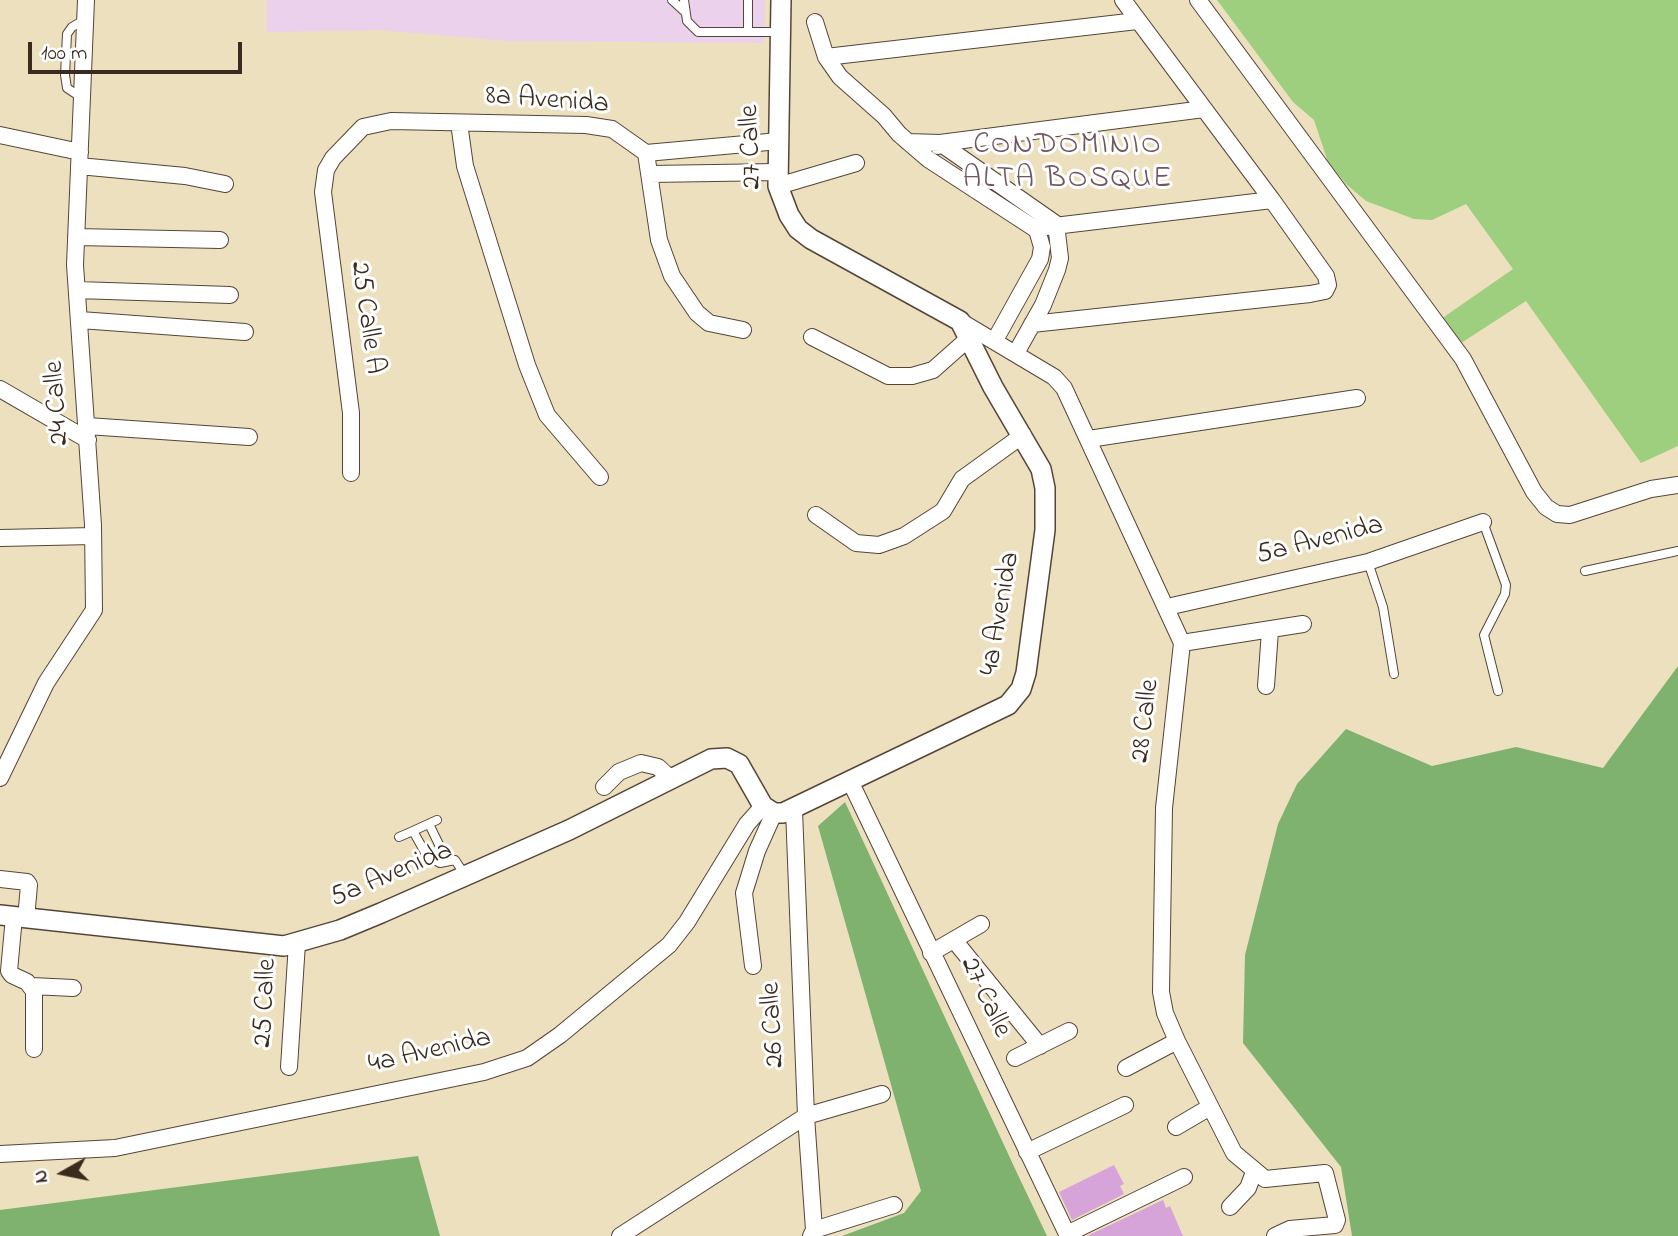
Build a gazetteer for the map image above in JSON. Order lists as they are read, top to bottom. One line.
{"streets":{"street":["8a Avenida","27 Calle","25 Calle A","24 Calle","5a Avenida","4a Avenida","28 Calle","25 Calle","26 Calle"]},"crossings":[["8a Avenida","25 Calle A"],["27 Calle","4a Avenida"],["27 Calle","28 Calle"],["5a Avenida","4a Avenida"],["5a Avenida","28 Calle"],["5a Avenida","25 Calle"],["4a Avenida","28 Calle"],["4a Avenida","26 Calle"]],"districts":["CONDOMINIO ALTA BOSQUE"],"scale_bar":"100 m","north":"left"}
